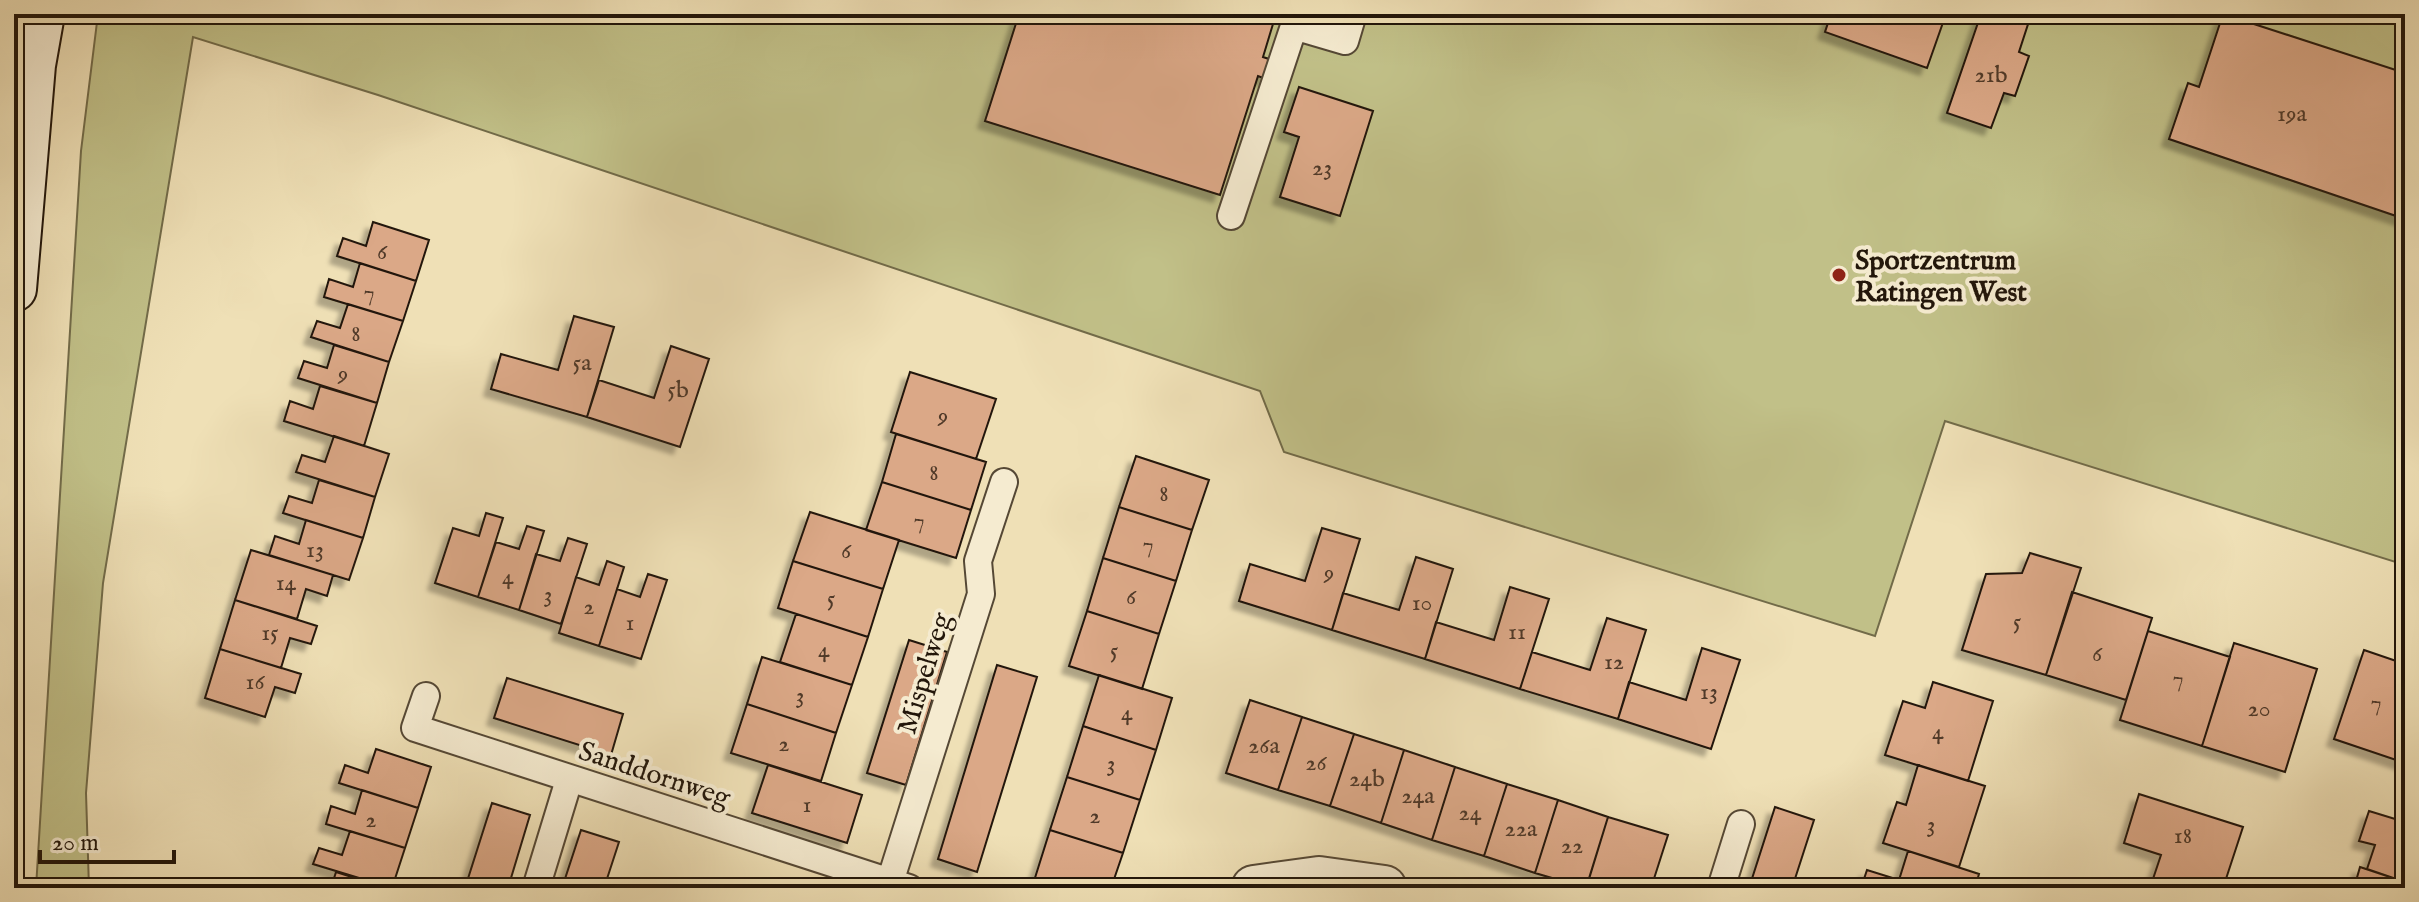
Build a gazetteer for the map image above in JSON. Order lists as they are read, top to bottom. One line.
{"streets":{"lane":["Mispelweg","Sanddornweg"]},"crossings":[["Mispelweg","Sanddornweg"]],"places":["Sportzentrum Ratingen West"],"house_numbers":["21b","19a","23","6","7","8","5a","9","5b","9","8","8","7","7","13","6","9","4","14","3","6","5","10","2","5","1","11","15","4","5","6","12","7","16","13","3","7","20","4","4","2","26a","26","3","24b","24a","1","24","2","2","3","22a","18","22"],"scale_bar":"20 m"}
